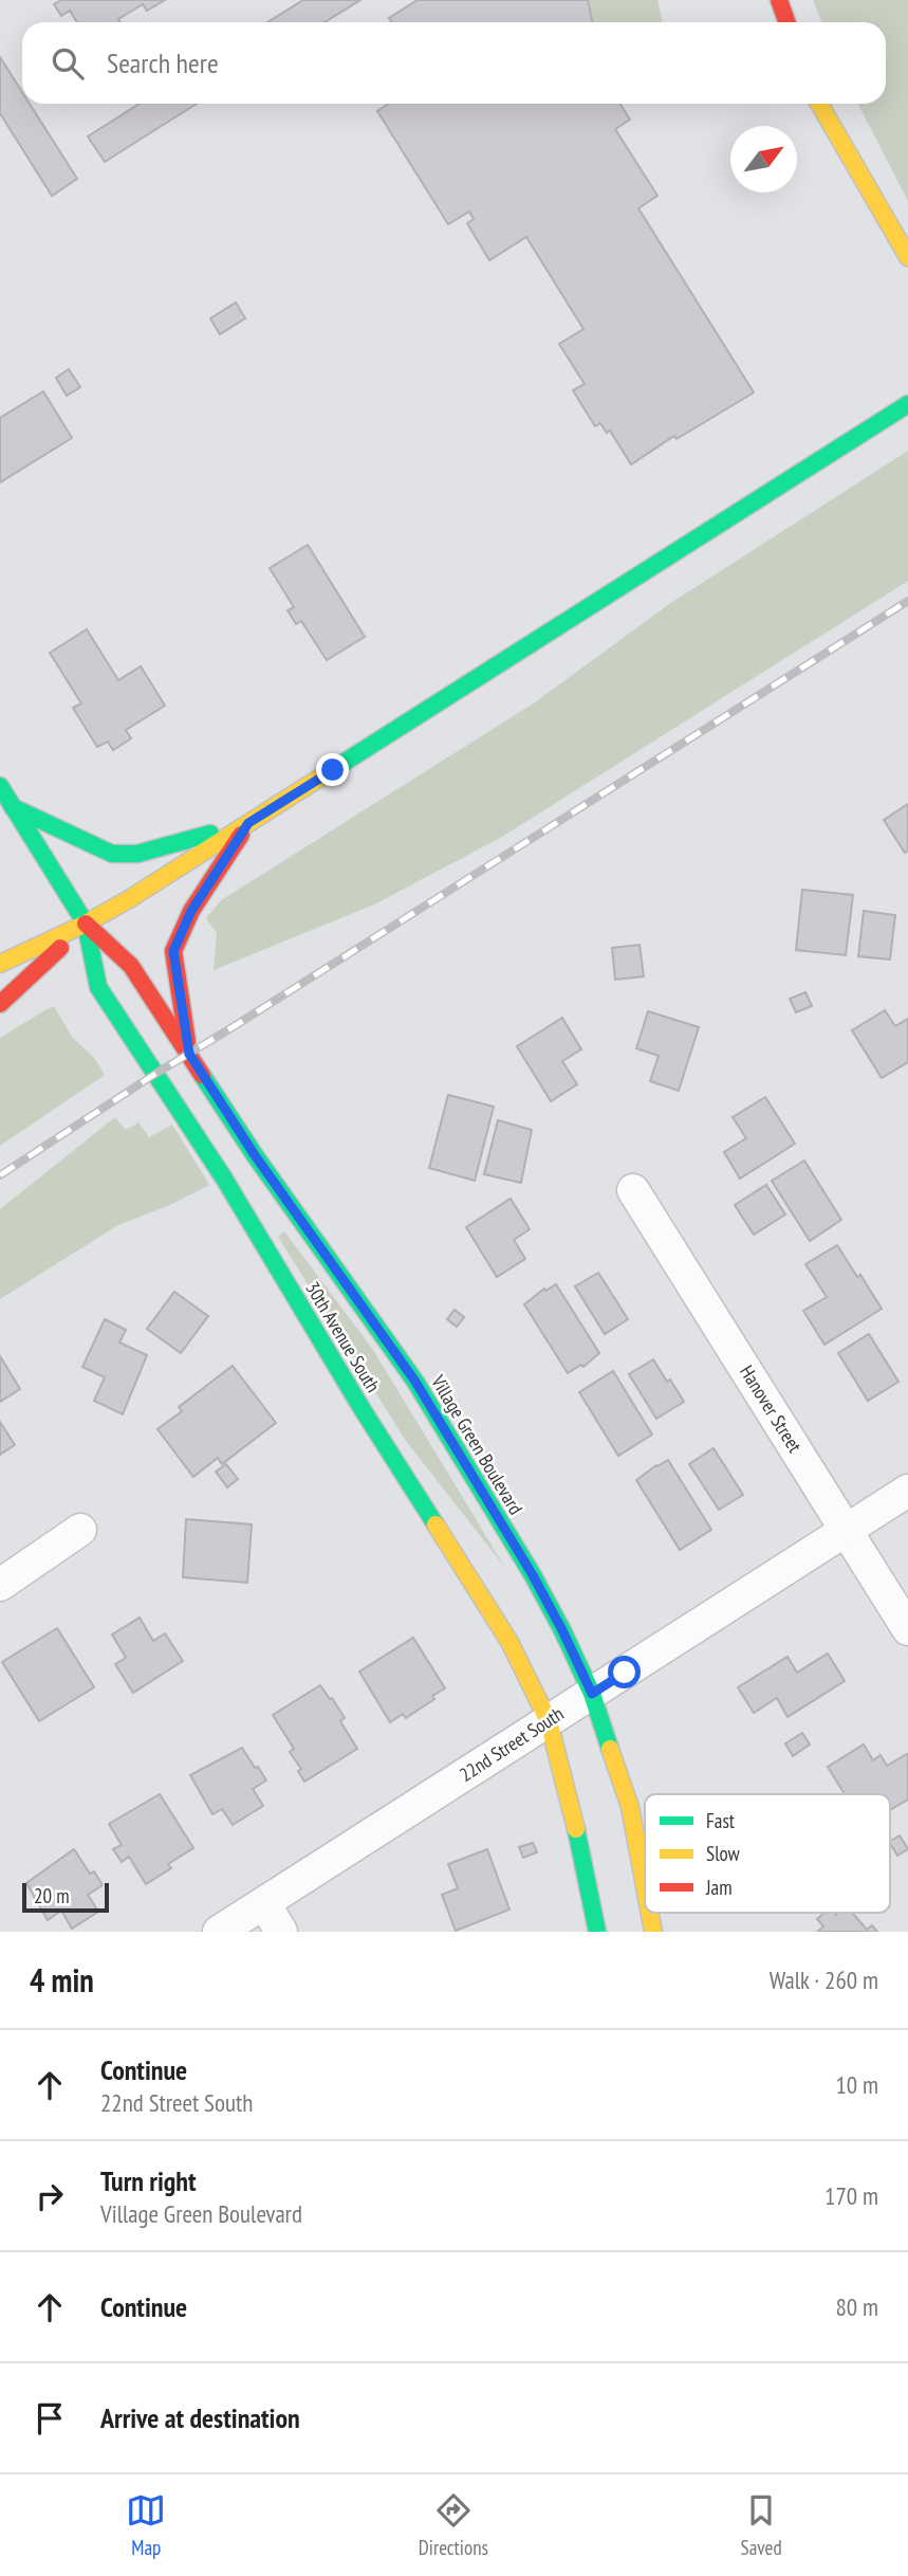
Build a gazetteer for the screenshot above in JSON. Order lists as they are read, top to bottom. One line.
{"streets":{"main road":["30th Avenue South","Village Green Boulevard"],"street":["Hanover Street","22nd Street South"]},"crossings":[["30th Avenue South","Village Green Boulevard"],["30th Avenue South","22nd Street South"],["Hanover Street","22nd Street South"],["Village Green Boulevard","22nd Street South"]],"legend":["Fast","Slow","Jam"],"scale_bar":"20 m","north":"top right","page":{"search":"Search here","scale":"20 m","heading":["4 min","Walk · 260 m"],"list":[["Continue","22nd Street South","10 m"],["Turn right","Village Green Boulevard","170 m"],["Continue","80 m"],"Arrive at destination"],"nav":["Map","Directions","Saved"]}}
